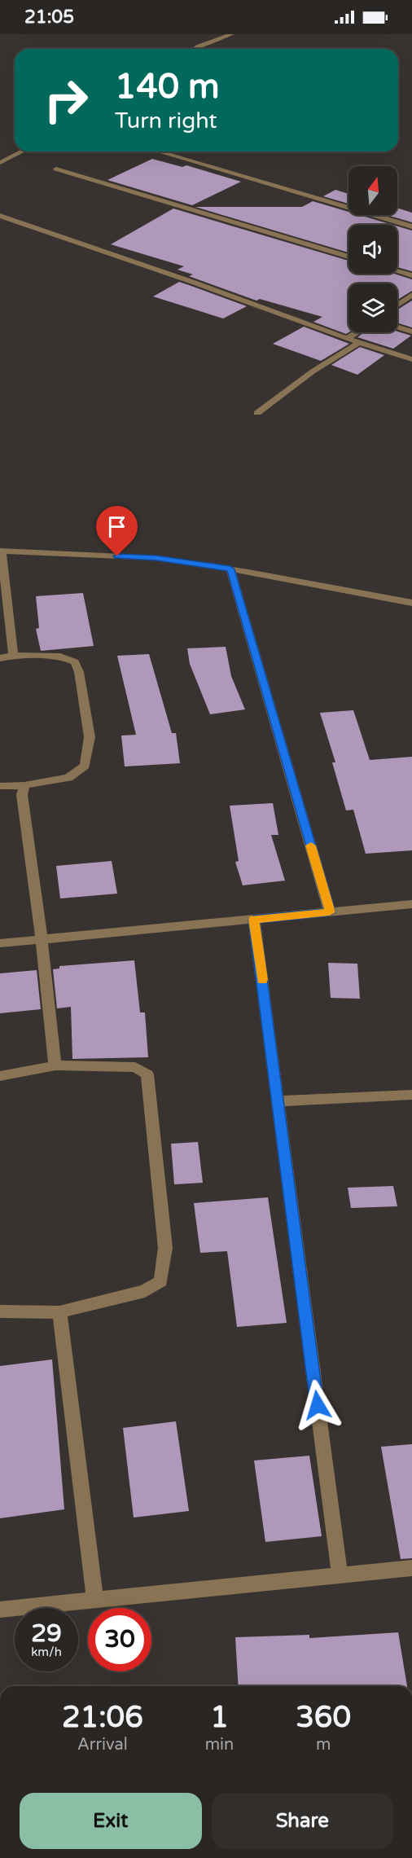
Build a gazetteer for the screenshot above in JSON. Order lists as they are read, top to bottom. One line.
{"north":"top","page":{"status":"21:05","turn":["140 m","Turn right"],"speed":"29 km/h","limit":"30","eta":["21:06","Arrival","1","min","360","m"],"buttons":["Exit","Share"]}}
